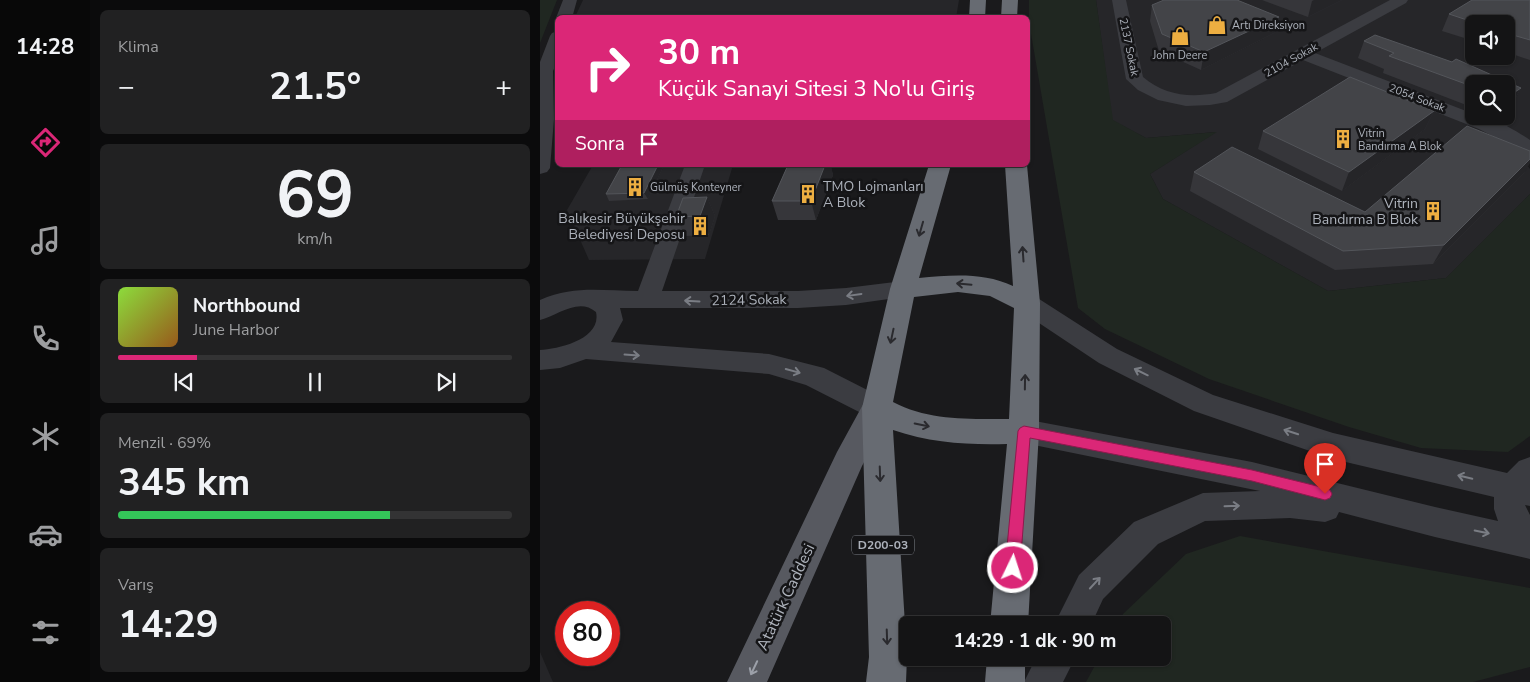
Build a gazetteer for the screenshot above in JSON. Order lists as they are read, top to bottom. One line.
{"streets":{"highway":["D200-03"],"main road":["Atatürk Caddesi"],"street":["2137 Sokak","2104 Sokak","2054 Sokak","2124 Sokak"]},"crossings":[["2137 Sokak","2104 Sokak"],["2104 Sokak","2054 Sokak"],["2124 Sokak","D200-03"],["D200-03","Atatürk Caddesi"]],"one_way":["Atatürk Caddesi"],"places":{"shop":["Artı Direksiyon","John Deere"],"building":["Vitrin Bandırma A Blok","Gülmüş Konteyner","TMO Lojmanları A Blok","Vitrin Bandırma B Blok","Balıkesir Büyükşehir Belediyesi Deposu"]},"page":{"tabs":"14:28","tile":["Klima",["69","km/h"],["Menzil · 69%","345 km"],["Varış","14:29"]],"turn":["30 m","Küçük Sanayi Sitesi 3 No'lu Giriş"],"heat":["−","21.5°","+"],"then":"Sonra","song":["Northbound","June Harbor"],"limit":"80","trip":"14:29 · 1 dk · 90 m"}}
